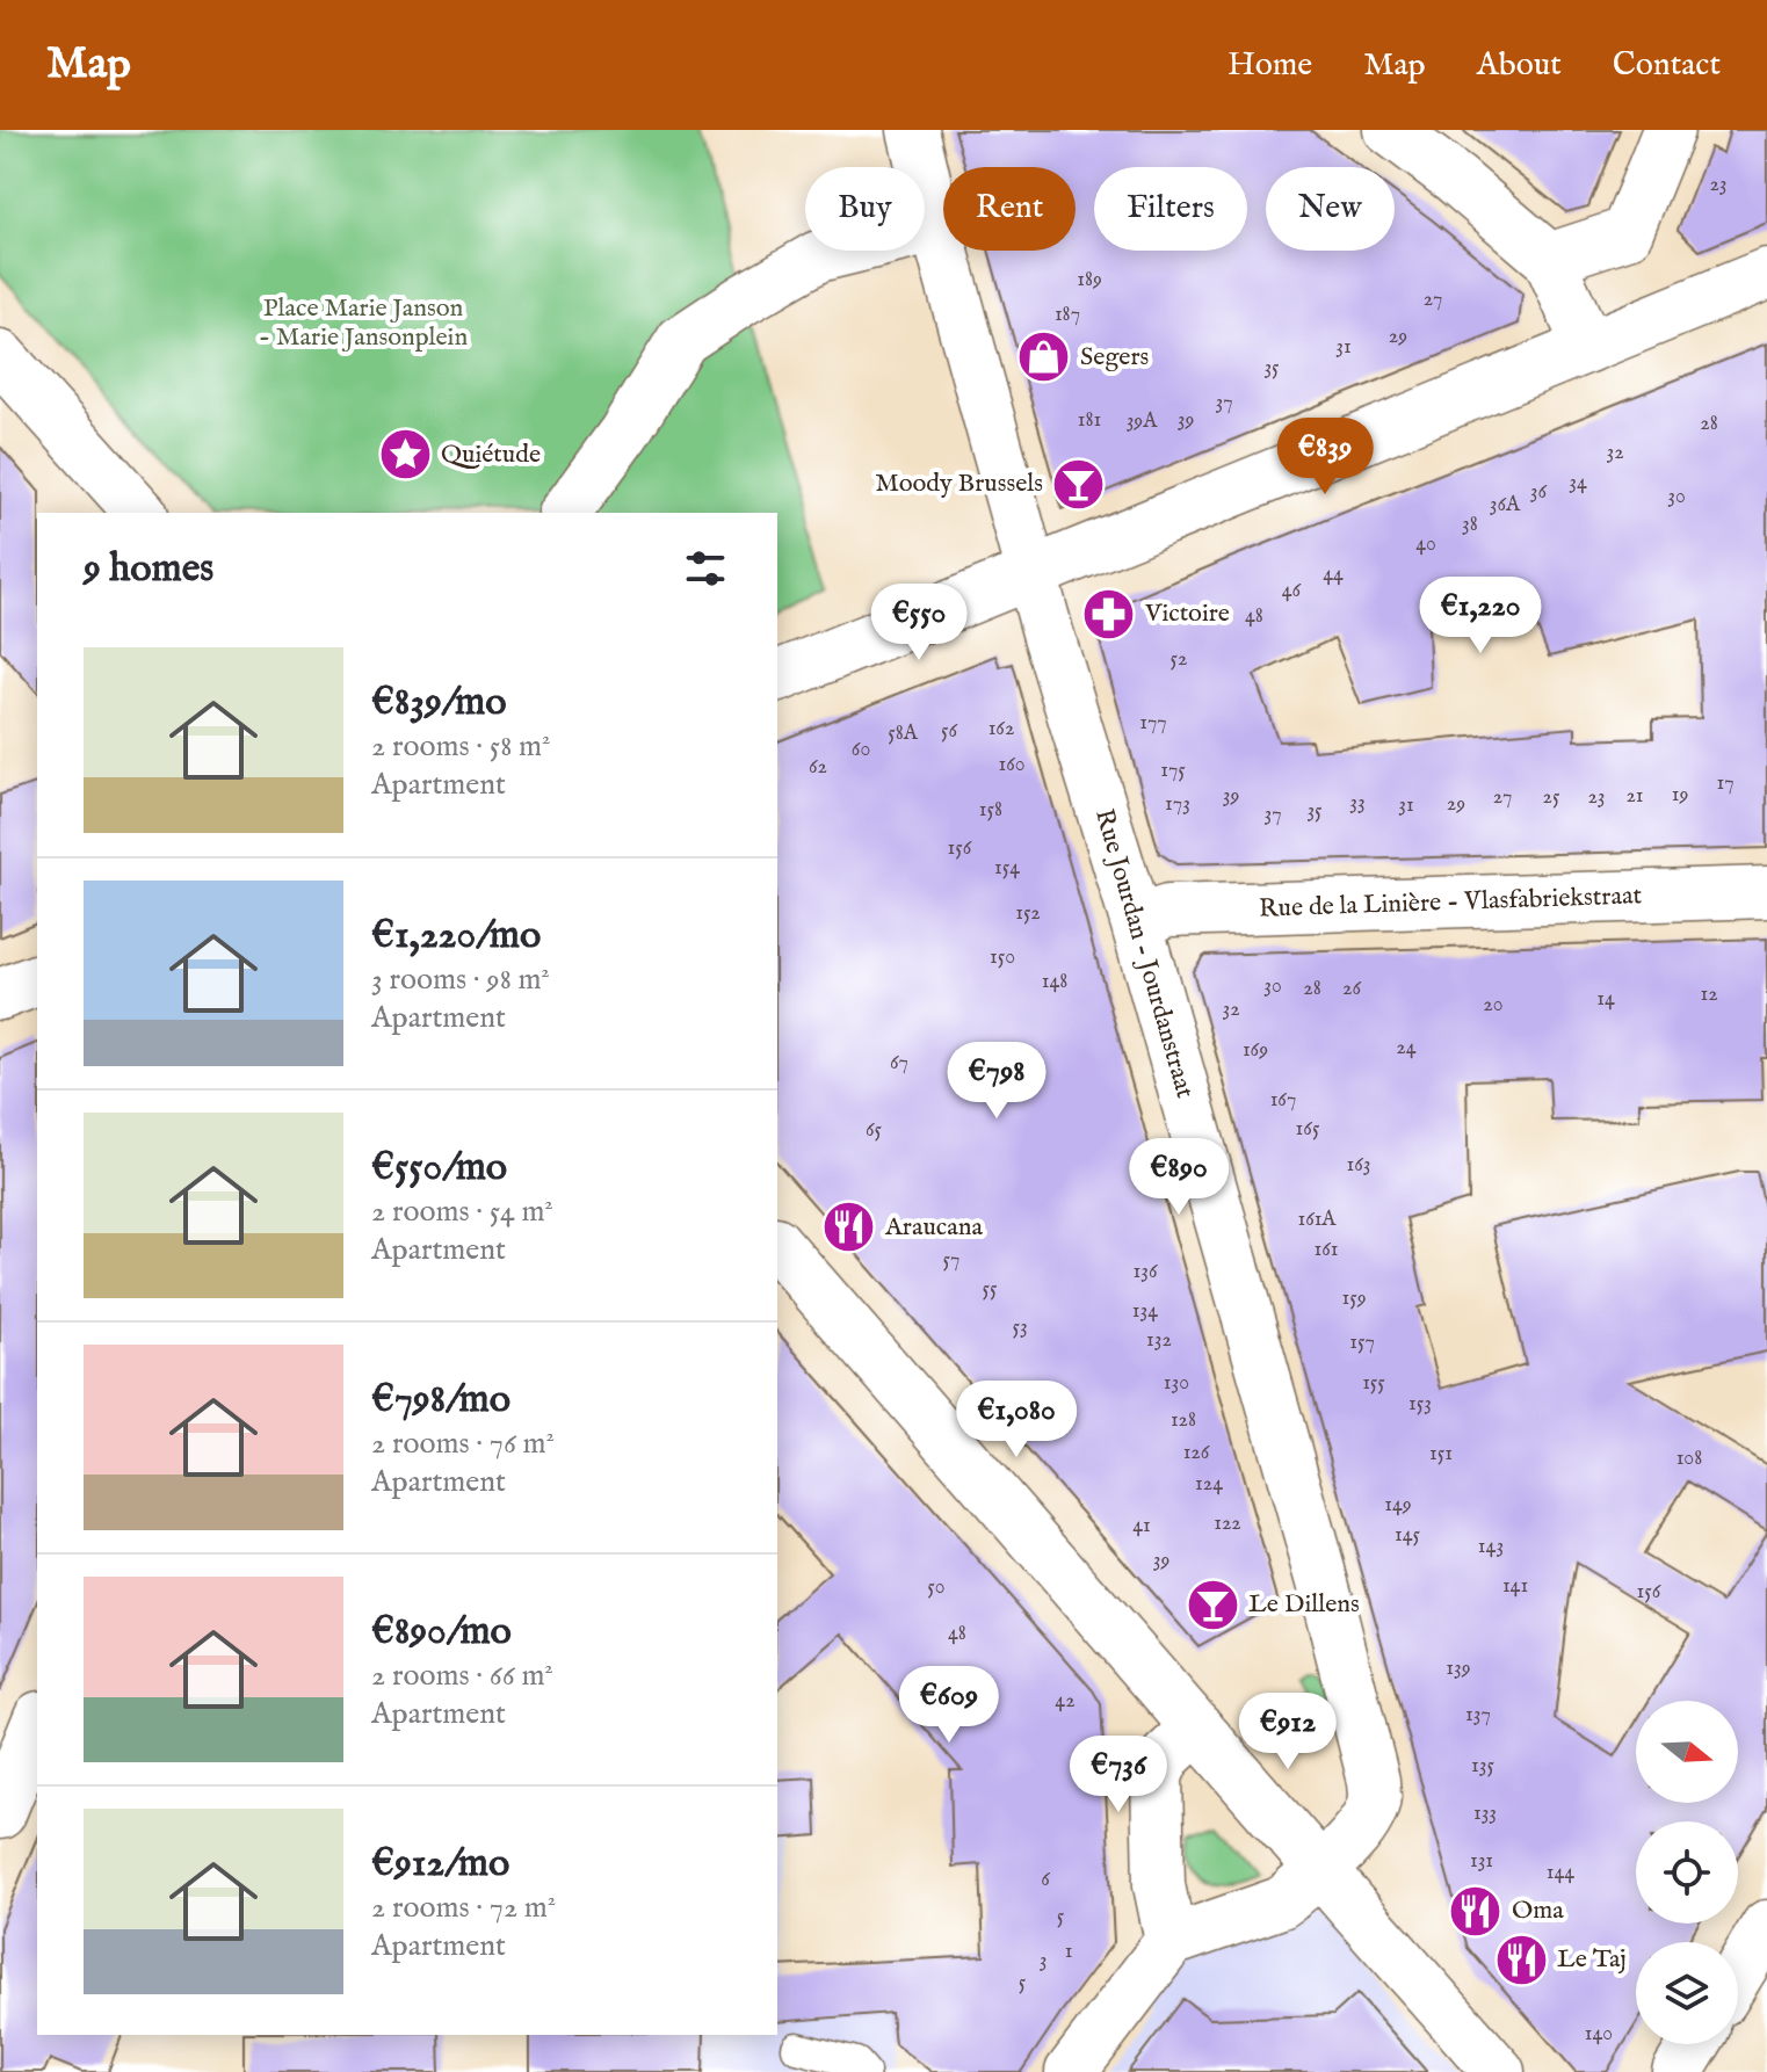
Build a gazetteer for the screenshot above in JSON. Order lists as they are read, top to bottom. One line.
{"streets":{"street":["Rue de la Linière - Vlasfabriekstraat","Rue Jourdan - Jourdanstraat"]},"crossings":[["Rue de la Linière - Vlasfabriekstraat","Rue Jourdan - Jourdanstraat"]],"parks":["Place Marie Janson - Marie Jansonplein"],"places":{"shop":["Segers"],"place":["Quiétude"],"bar":["Moody Brussels","Le Dillens"],"pharmacy":["Victoire"],"restaurant":["Araucana","Oma","Le Taj"]},"house_numbers":["23","189","27","187","29","31","35","37","181","39","39A","28","32","34","36","30","36A","38","40","44","46","48","52","177","162","56","58A","60","160","62","175","17","19","39","21","27","25","23","33","173","29","31","158","35","37","156","154","152","150","148","30","28","26","12","14","20","32","24","169","67","167","165","65","163","161A","161","57","136","55","159","134","53","132","157","130","155","153","128","126","151","108","124","149","122","41","145","143","39","141","50","156","48","139","42","137","135","133","131","144","6","5","1","3","5","140"],"north":"right","page":{"header":"Map","nav":["Home","Map","About","Contact"],"chip":["Buy","Rent","Filters","New"],"price":["€839","€1,220","€550","€798","€890","€1,080","€609","€912","€736"],"heading":"9 homes","list":[{"name":"€839/mo","note":"2 rooms · 58 m² · Apartment"},{"name":"€1,220/mo","note":"3 rooms · 98 m² · Apartment"},{"name":"€550/mo","note":"2 rooms · 54 m² · Apartment"},{"name":"€798/mo","note":"2 rooms · 76 m² · Apartment"},{"name":"€890/mo","note":"2 rooms · 66 m² · Apartment"},{"name":"€912/mo","note":"2 rooms · 72 m² · Apartment"}]}}
